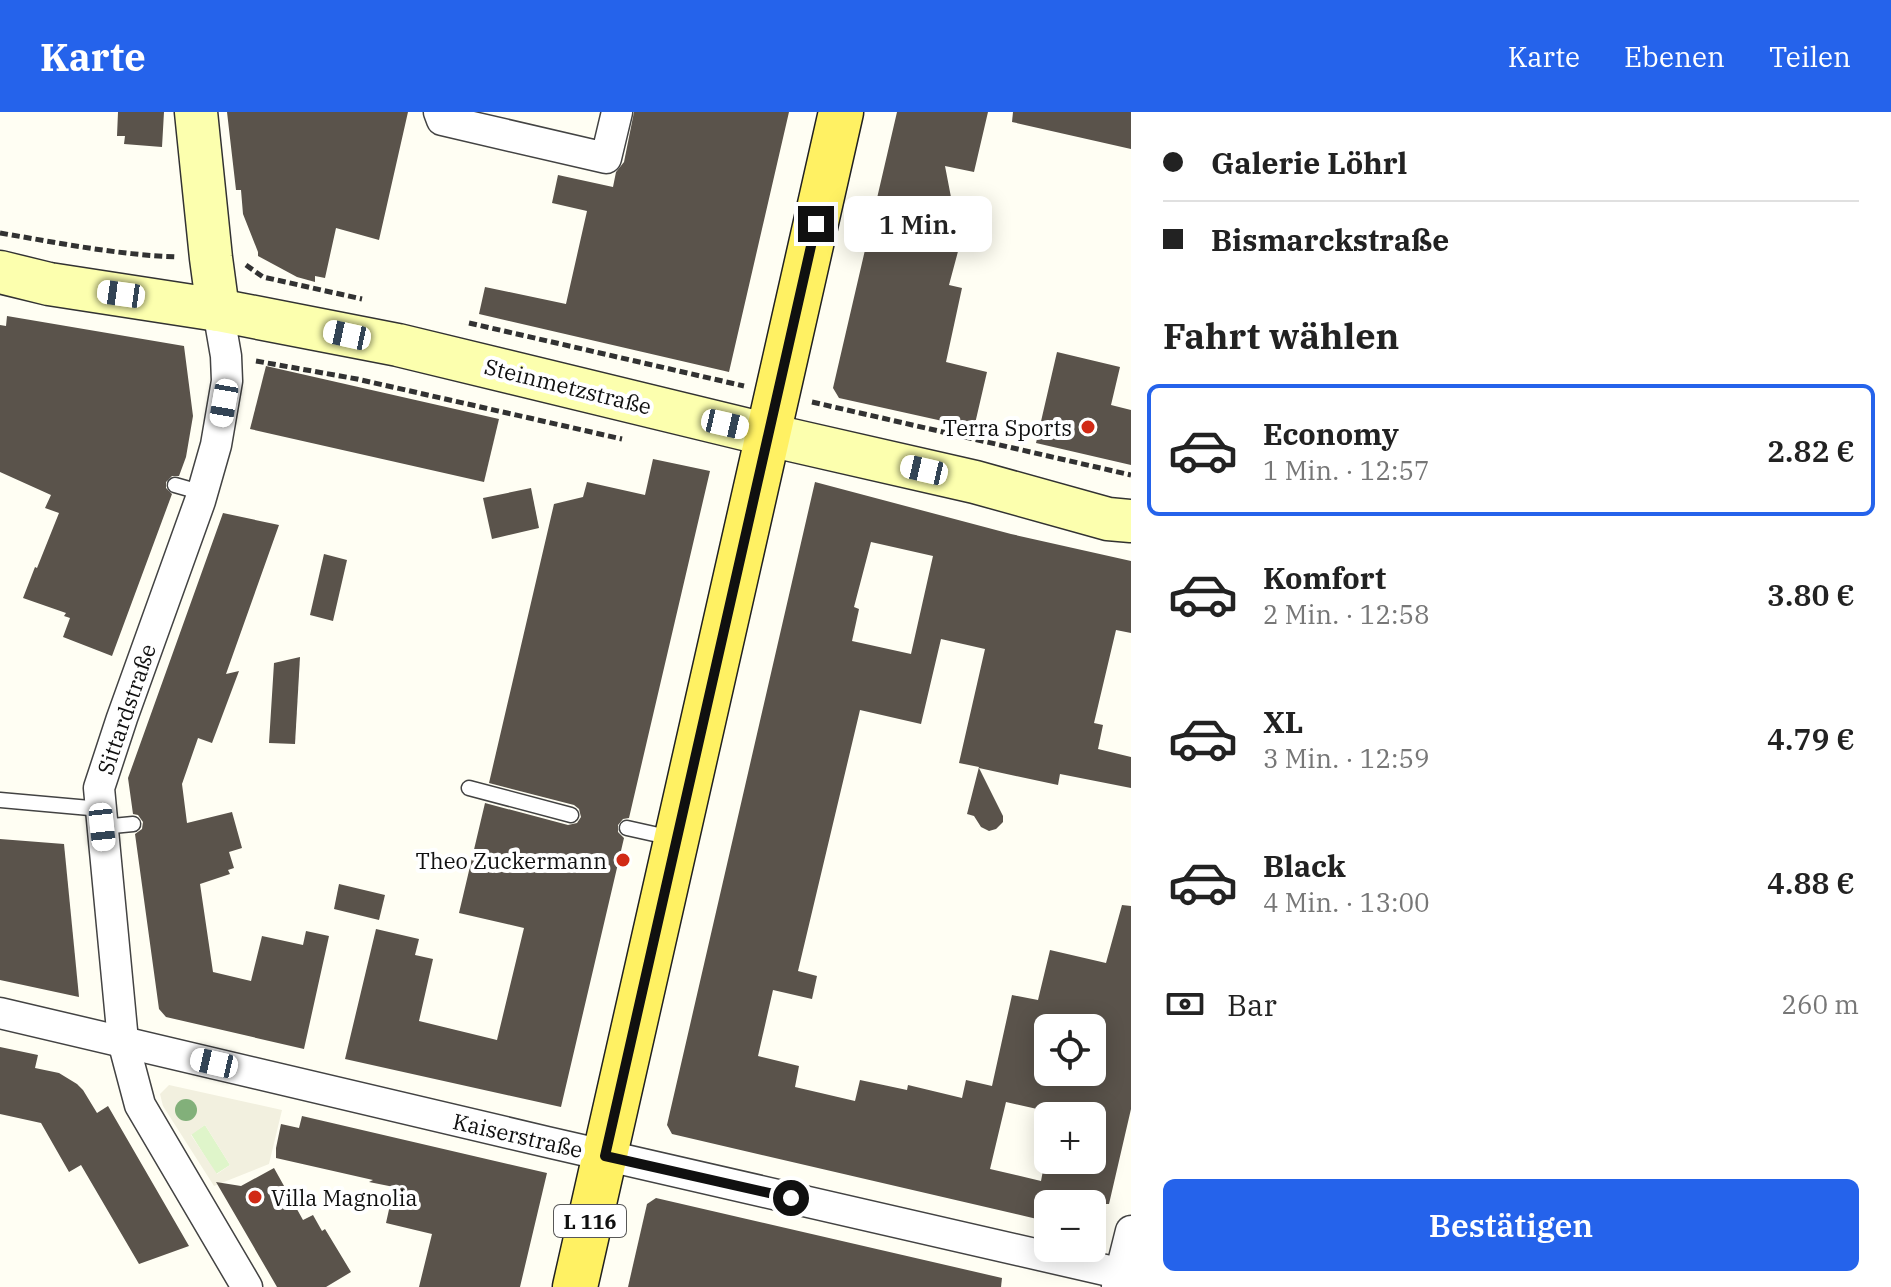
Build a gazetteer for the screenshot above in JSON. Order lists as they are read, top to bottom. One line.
{"streets":{"main road":["Steinmetzstraße","Sittardstraße","L 116"],"street":["Kaiserstraße"]},"crossings":[["Steinmetzstraße","Sittardstraße"],["Steinmetzstraße","L 116"],["Sittardstraße","Kaiserstraße"],["Kaiserstraße","L 116"]],"places":["Terra Sports","Theo Zuckermann","Villa Magnolia"],"page":{"header":"Karte","nav":["Karte","Ebenen","Teilen"],"banner":["Galerie Löhrl","Bismarckstraße"],"bubble":"1 Min.","heading":"Fahrt wählen","list":[{"name":"Economy","note":"1 Min. · 12:57","value":"2.82 €"},{"name":"Komfort","note":"2 Min. · 12:58","value":"3.80 €"},{"name":"XL","note":"3 Min. · 12:59","value":"4.79 €"},{"name":"Black","note":"4 Min. · 13:00","value":"4.88 €"}],"pay":["Bar","260 m"],"map_buttons":["+","−"],"buttons":"Bestätigen"}}
